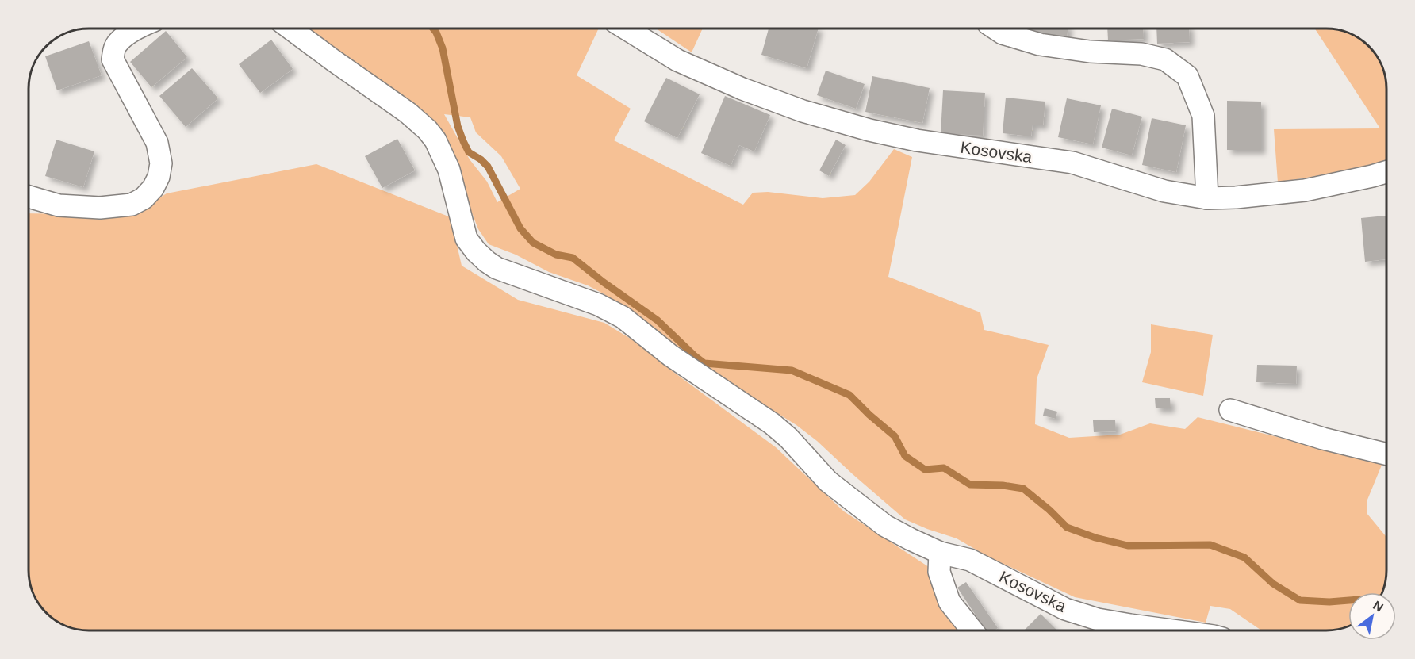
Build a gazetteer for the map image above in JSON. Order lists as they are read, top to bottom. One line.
{"streets":{"street":["Kosovska"]},"north":"top right"}
